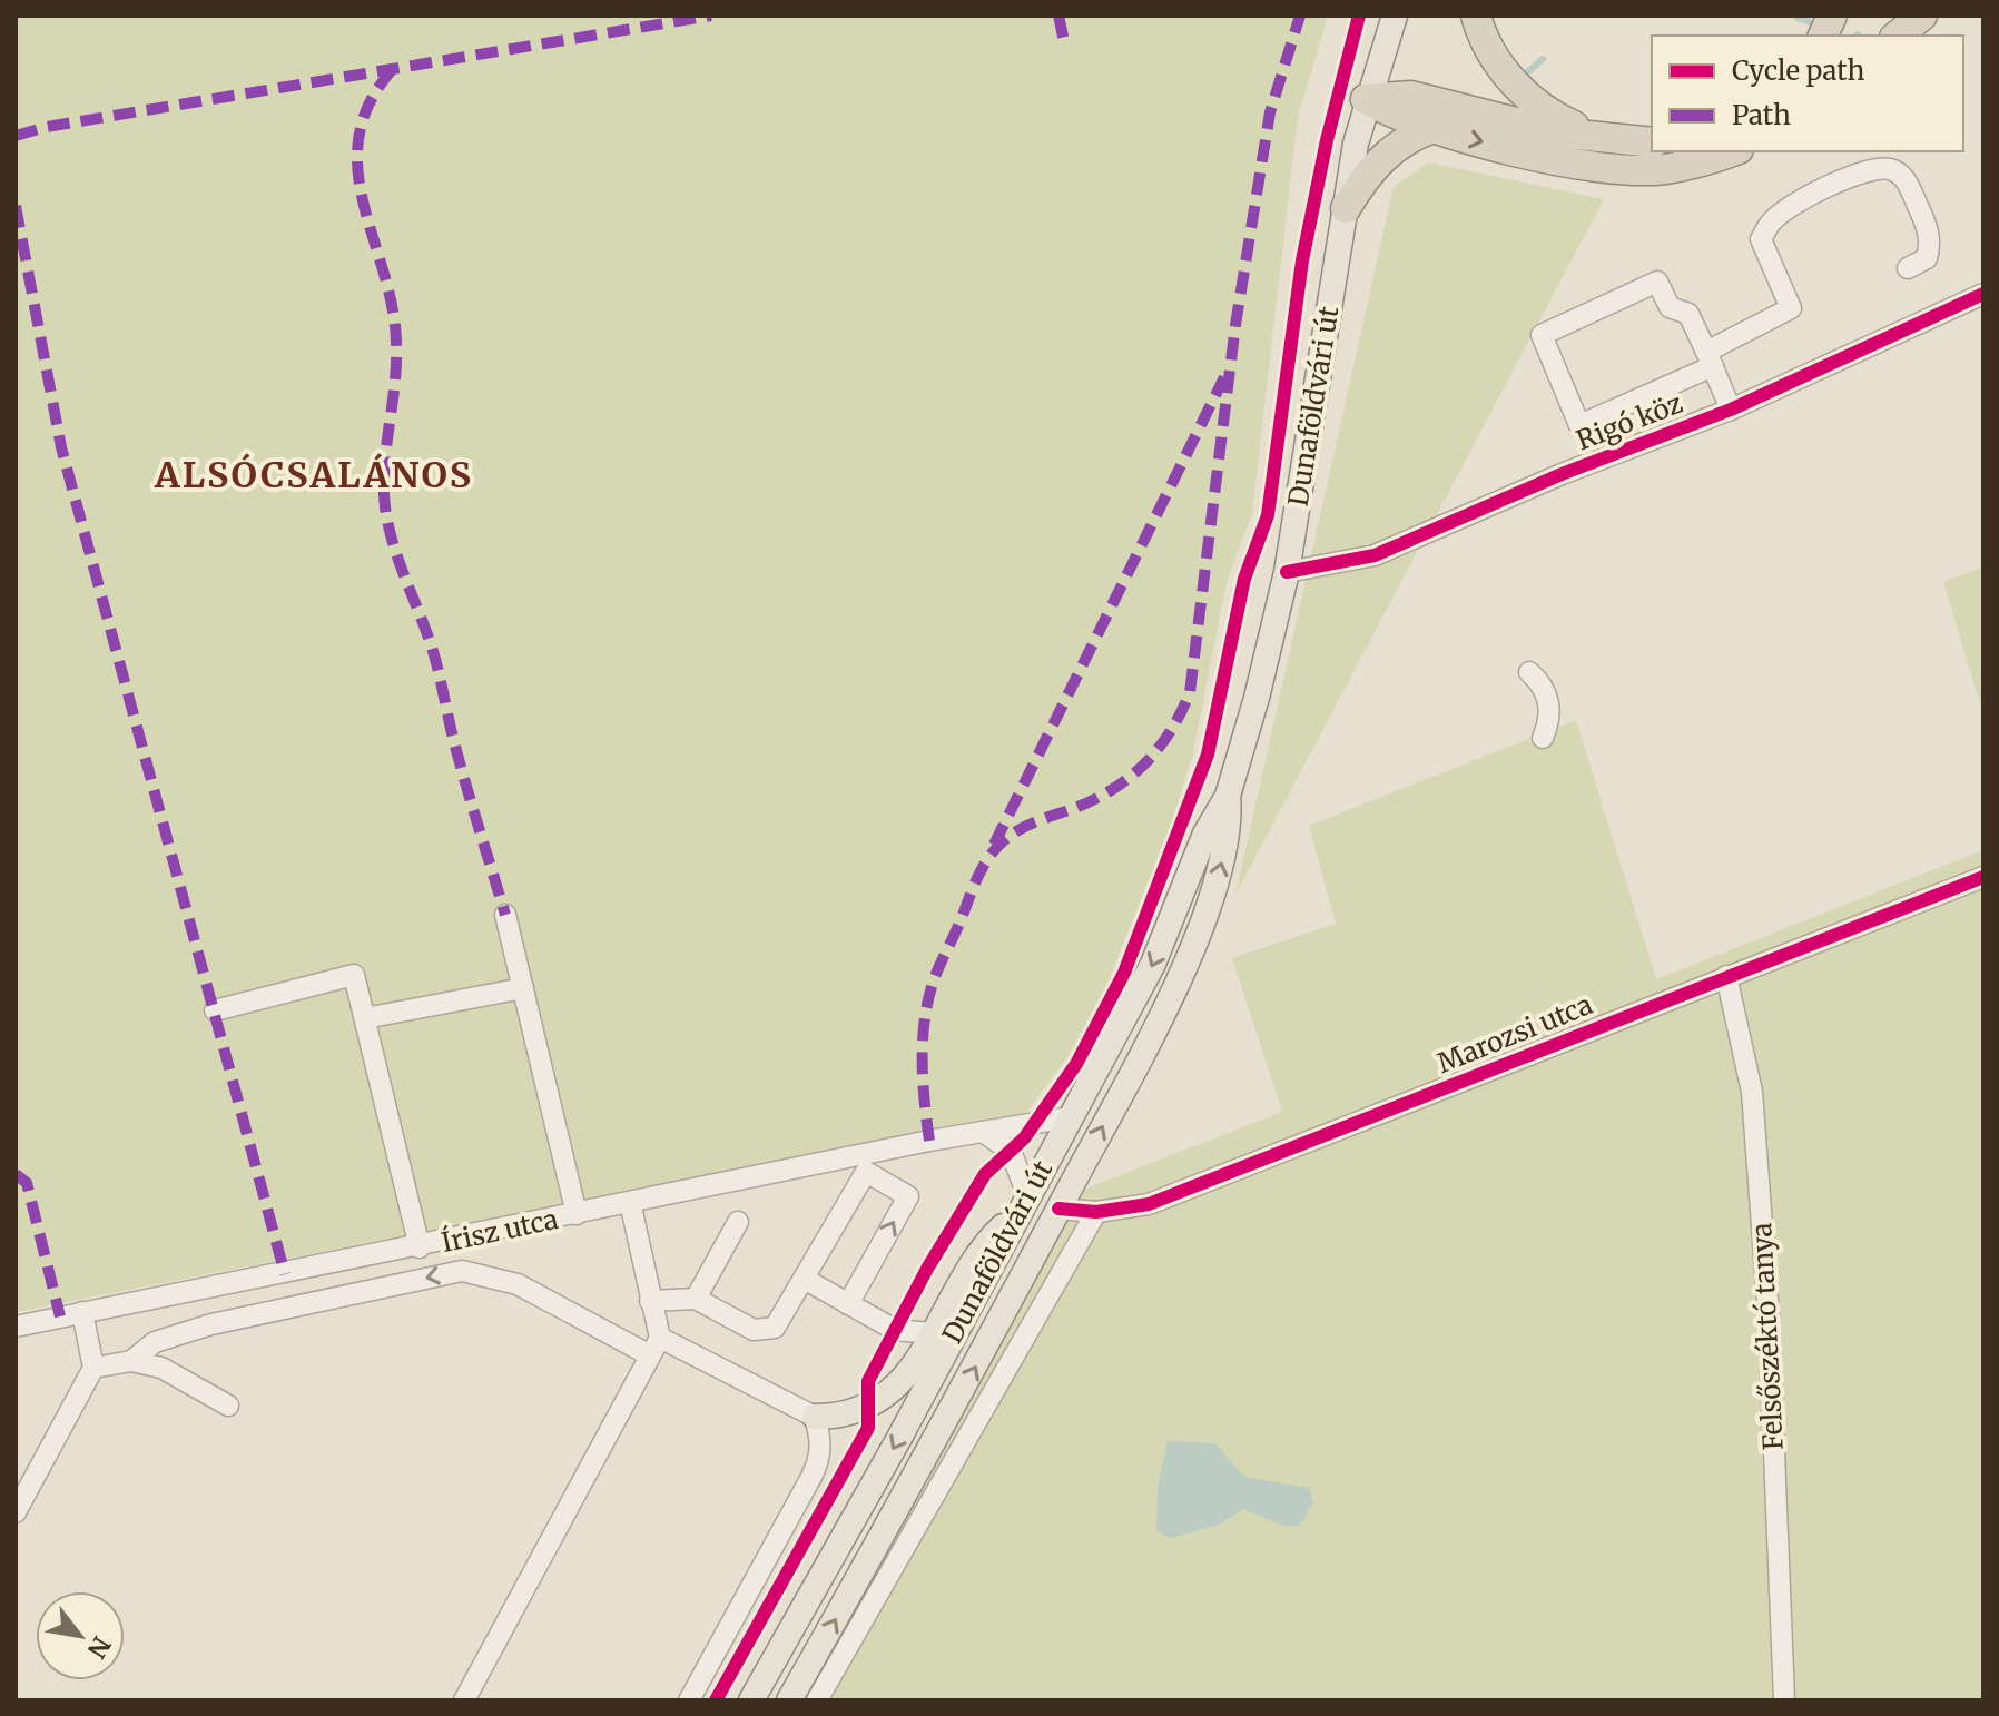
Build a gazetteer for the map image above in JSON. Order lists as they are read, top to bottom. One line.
{"streets":{"main road":["Dunaföldvári út"],"street":["Rigó köz","Marozsi utca","Írisz utca","Felsőszéktó tanya"]},"crossings":[["Dunaföldvári út","Rigó köz"],["Dunaföldvári út","Marozsi utca"],["Dunaföldvári út","Írisz utca"],["Marozsi utca","Felsőszéktó tanya"]],"districts":["ALSÓCSALÁNOS"],"legend":["Cycle path","Path"],"north":"bottom right"}
